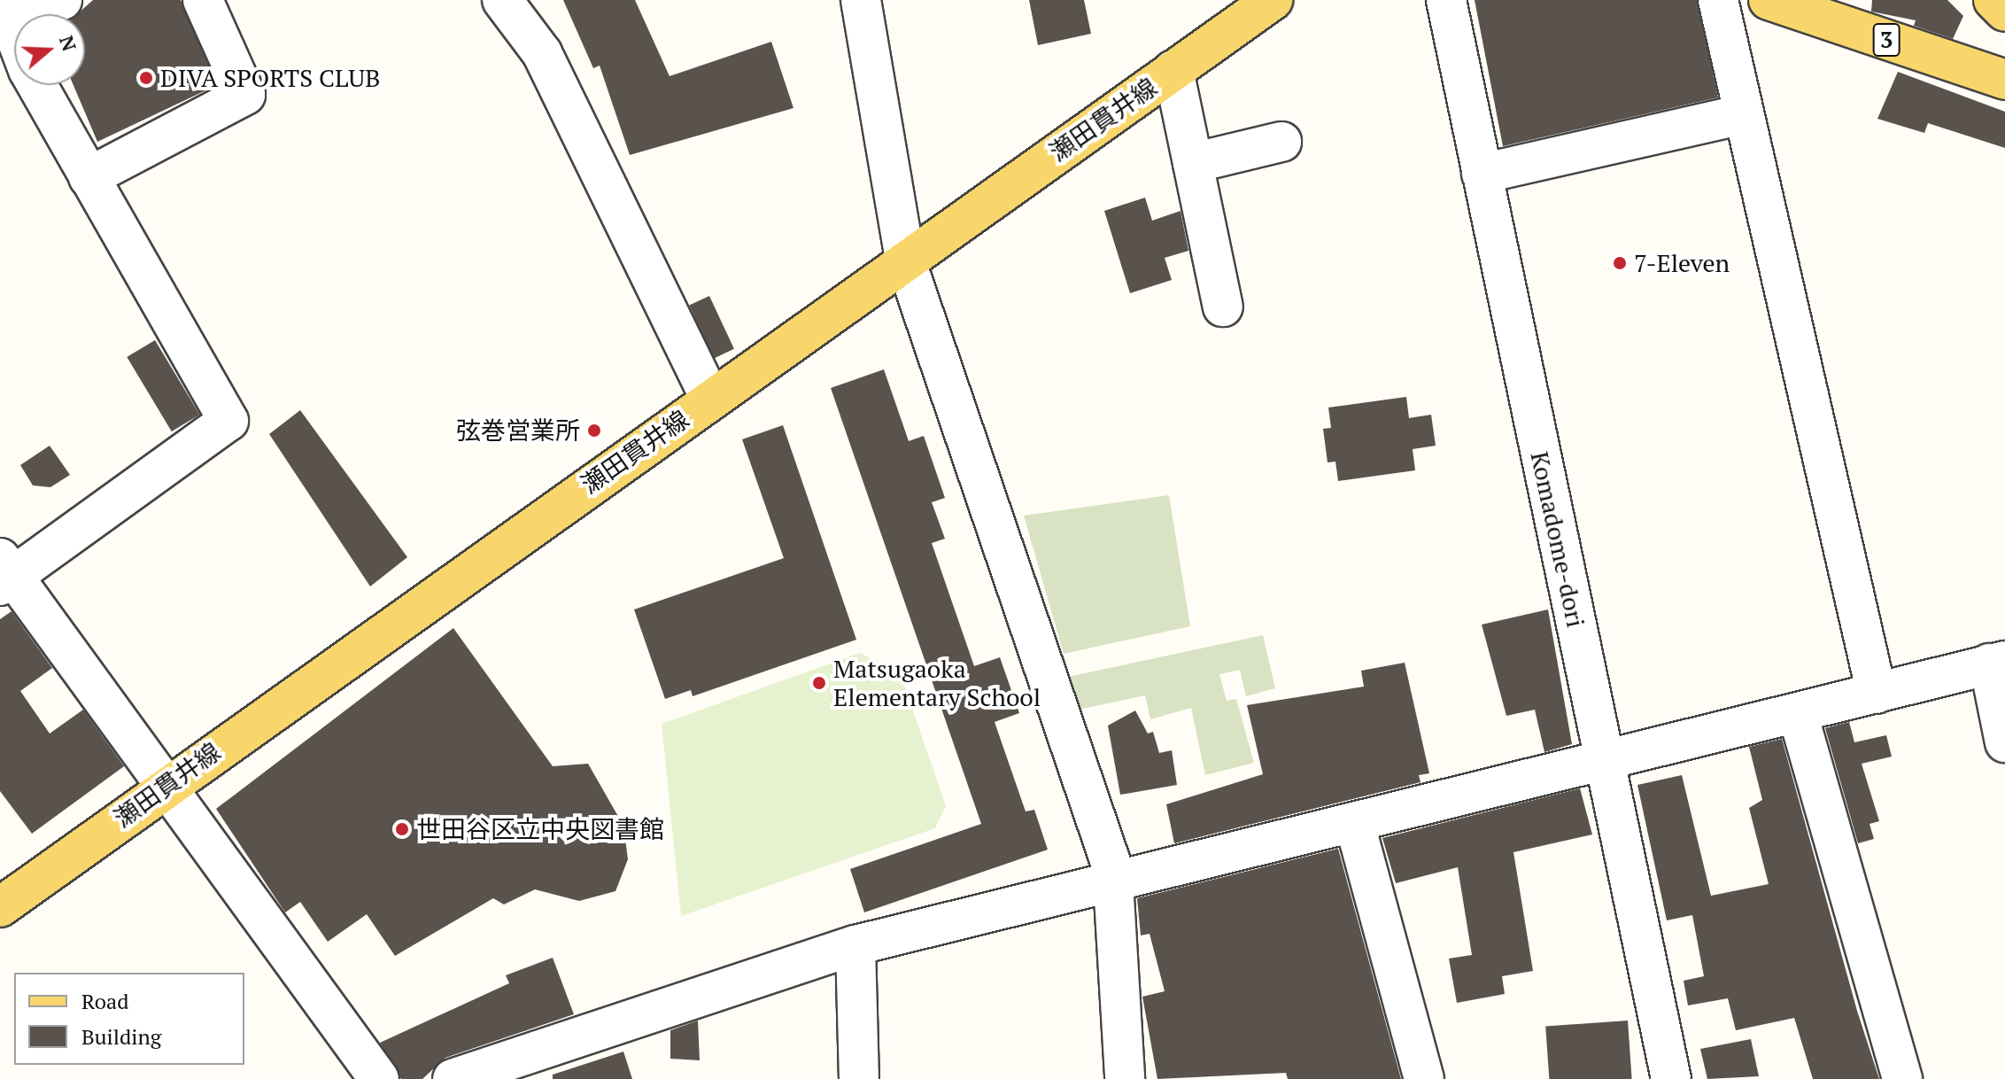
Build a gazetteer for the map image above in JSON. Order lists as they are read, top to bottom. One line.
{"streets":{"main road":["3","瀬田貫井線"],"street":["Komadome-dori"]},"places":["DIVA SPORTS CLUB","7-Eleven","弦巻営業所","Matsugaoka Elementary School","世田谷区立中央図書館"],"legend":["Road","Building"],"north":"right"}
